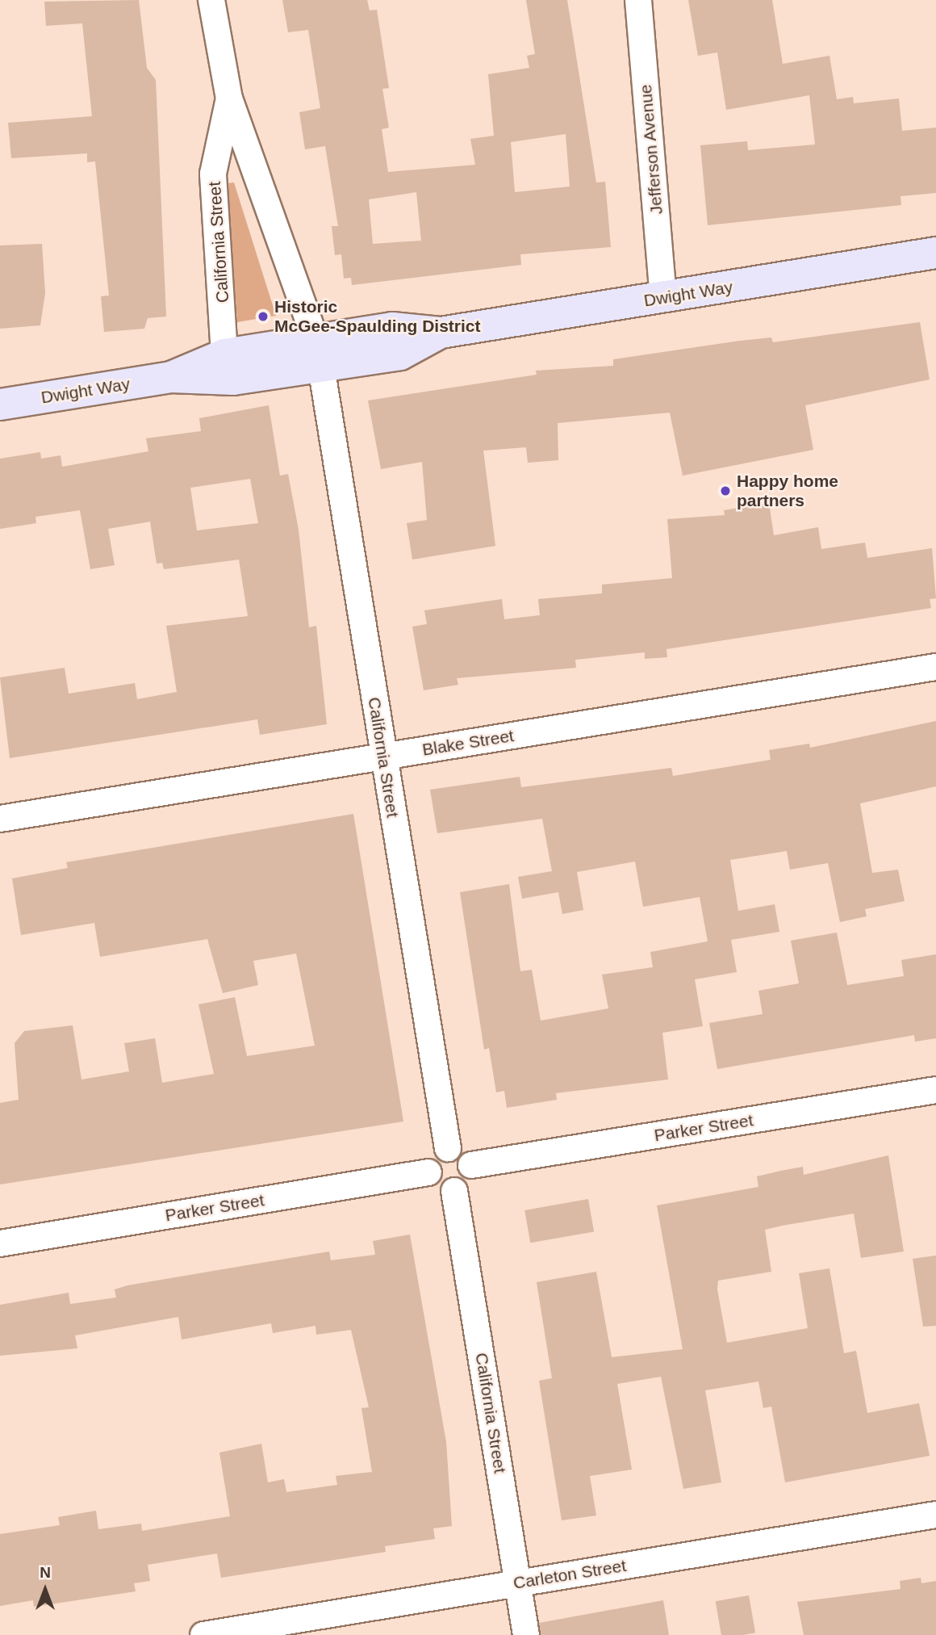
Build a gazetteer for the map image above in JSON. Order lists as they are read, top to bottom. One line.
{"streets":{"street":["Jefferson Avenue","California Street","Dwight Way","Blake Street","Parker Street","Carleton Street"]},"crossings":[["Jefferson Avenue","Dwight Way"],["California Street","Dwight Way"],["California Street","Blake Street"],["California Street","Parker Street"],["California Street","Carleton Street"]],"places":["Historic McGee-Spaulding District","Happy home partners"],"north":"top"}
